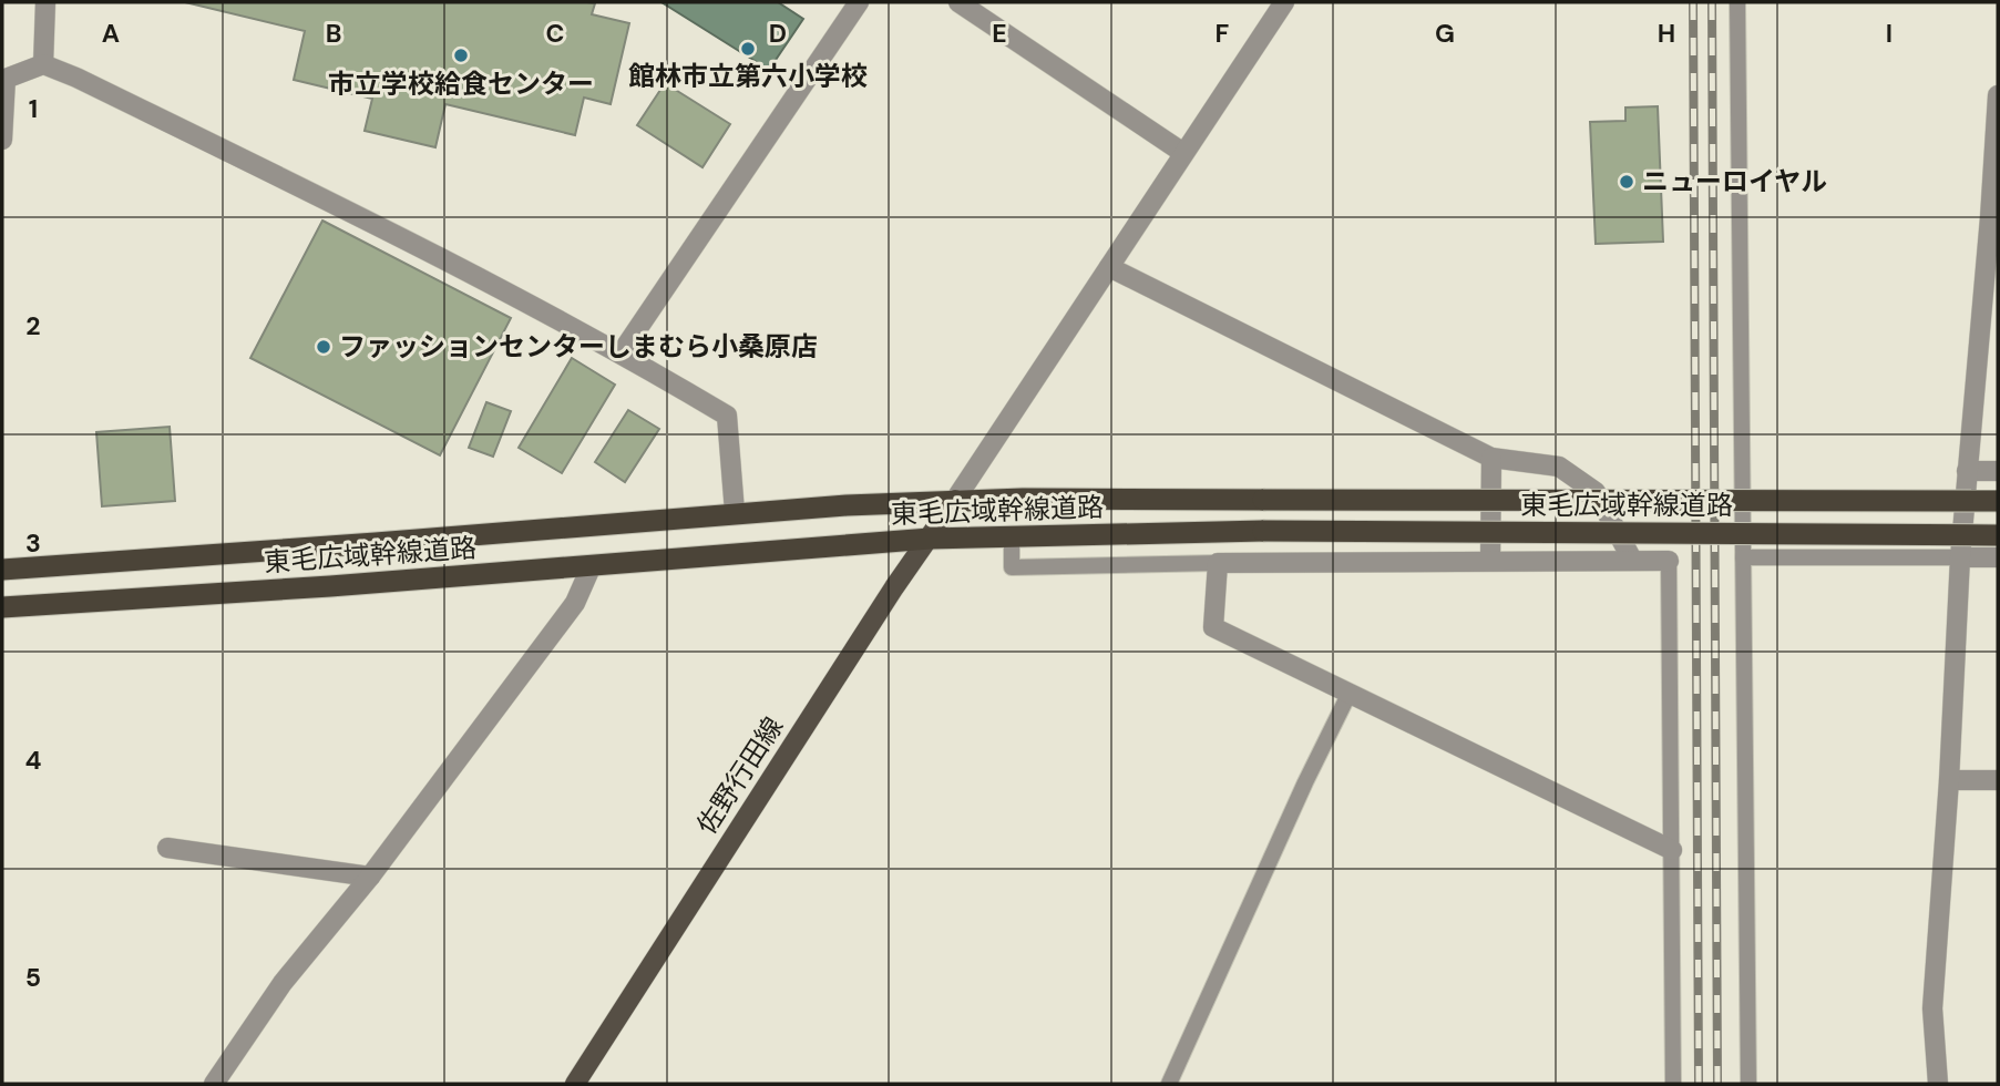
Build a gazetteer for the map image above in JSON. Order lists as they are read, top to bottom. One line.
{"streets":{"highway":["東毛広域幹線道路"],"main road":["佐野行田線"]},"crossings":[["東毛広域幹線道路","佐野行田線"]],"places":["館林市立第六小学校","市立学校給食センター","ニューロイヤル","ファッションセンターしまむら小桑原店"],"grid":{"columns":["A","B","C","D","E","F","G","H","I"],"rows":["1","2","3","4","5"]}}
